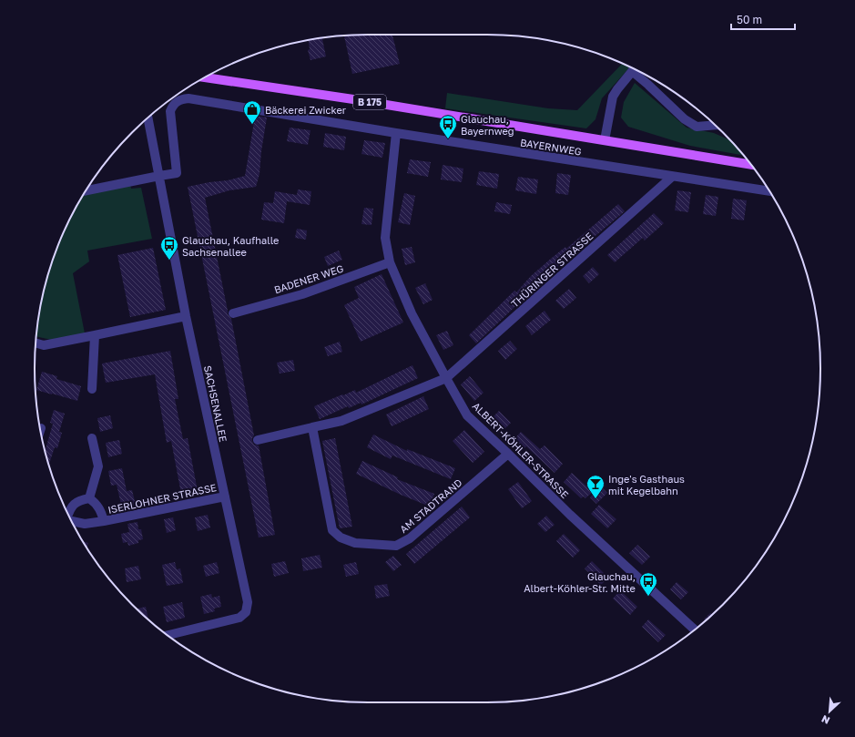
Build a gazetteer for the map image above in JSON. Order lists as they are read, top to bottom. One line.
{"streets":{"main road":["B 175"],"street":["BAYERNWEG","THÜRINGER STRASSE","BADENER WEG","SACHSENALLEE","ALBERT-KÖHLER-STRASSE","ISERLOHNER STRASSE","AM STADTRAND"]},"crossings":[["BAYERNWEG","THÜRINGER STRASSE"],["BAYERNWEG","SACHSENALLEE"],["BAYERNWEG","ALBERT-KÖHLER-STRASSE"],["THÜRINGER STRASSE","ALBERT-KÖHLER-STRASSE"],["BADENER WEG","ALBERT-KÖHLER-STRASSE"],["SACHSENALLEE","ISERLOHNER STRASSE"],["ALBERT-KÖHLER-STRASSE","AM STADTRAND"]],"places":{"shop":["Bäckerei Zwicker"],"bus stop":["Glauchau, Bayernweg","Glauchau, Kaufhalle Sachsenallee","Glauchau, Albert-Köhler-Str. Mitte"],"bar":["Inge's Gasthaus mit Kegelbahn"]},"scale_bar":"50 m","north":"bottom left"}
